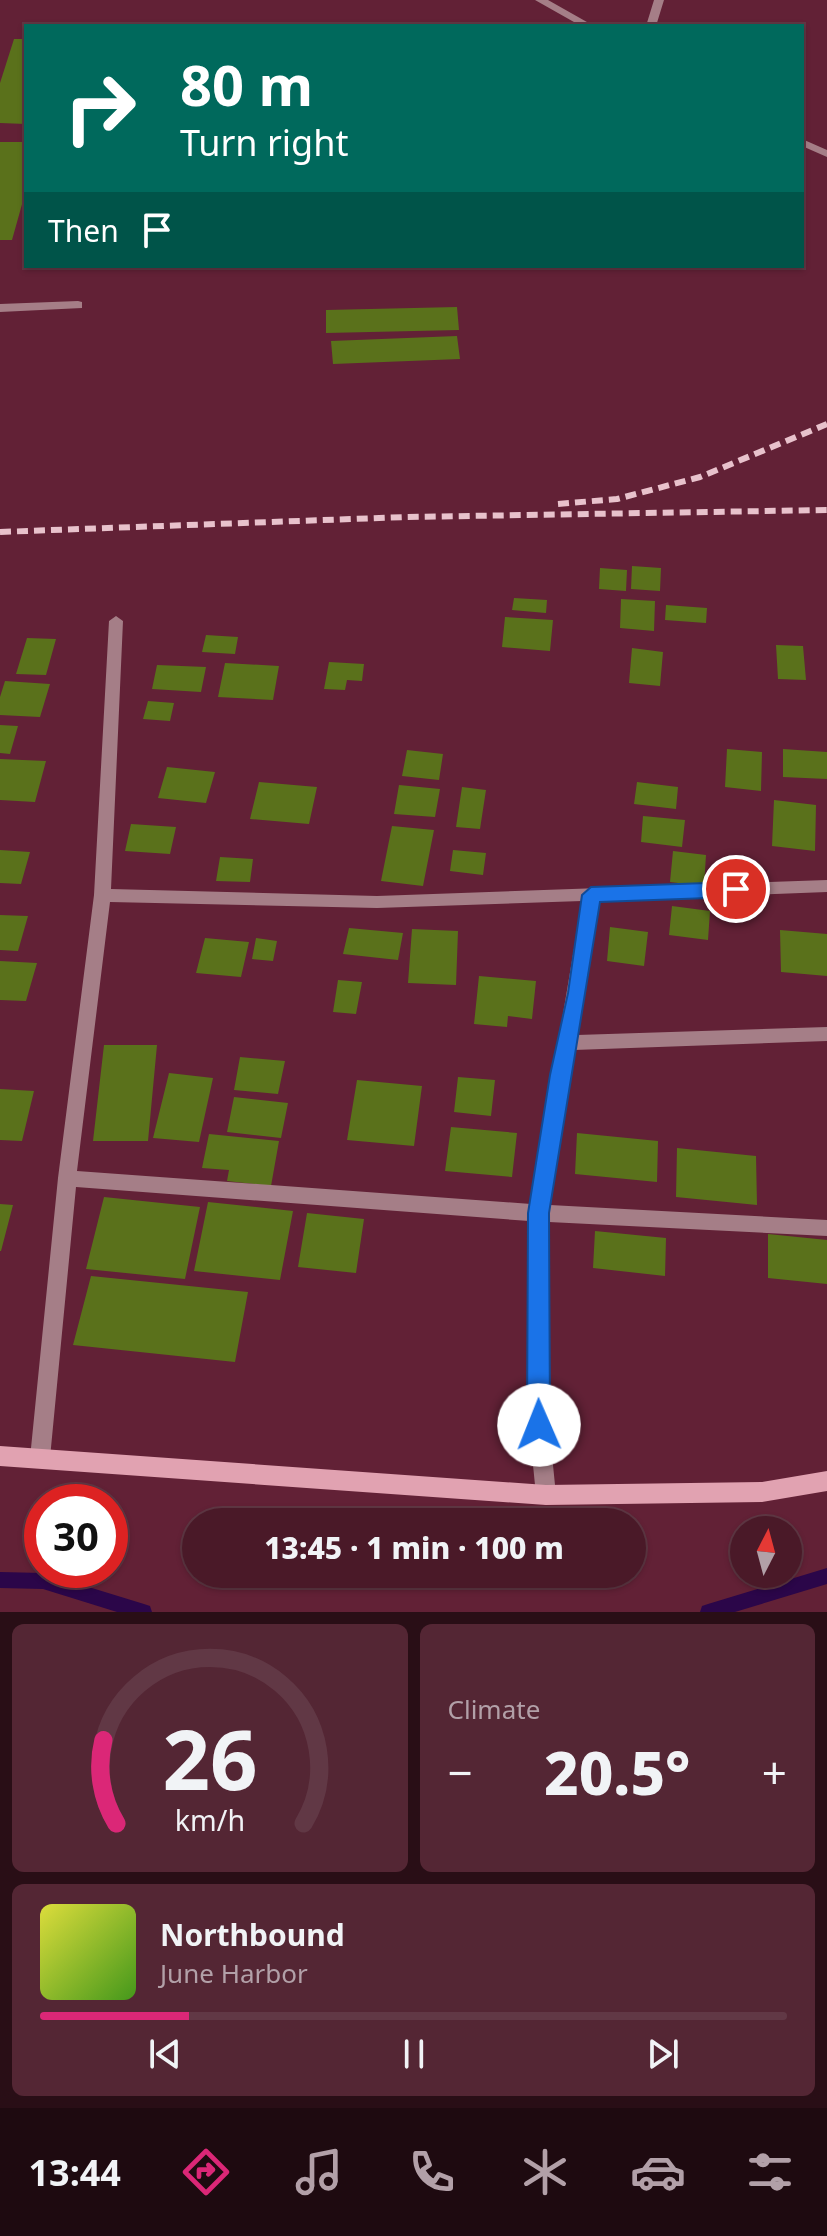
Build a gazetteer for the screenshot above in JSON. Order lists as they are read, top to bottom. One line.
{"north":"top","page":{"turn":["80 m","Turn right"],"then":"Then","limit":"30","trip":"13:45 · 1 min · 100 m","tile":"Climate","heat":["−","20.5°","+"],"song":["Northbound","June Harbor"],"tabs":"13:44","gauge":["26","km/h"]}}
